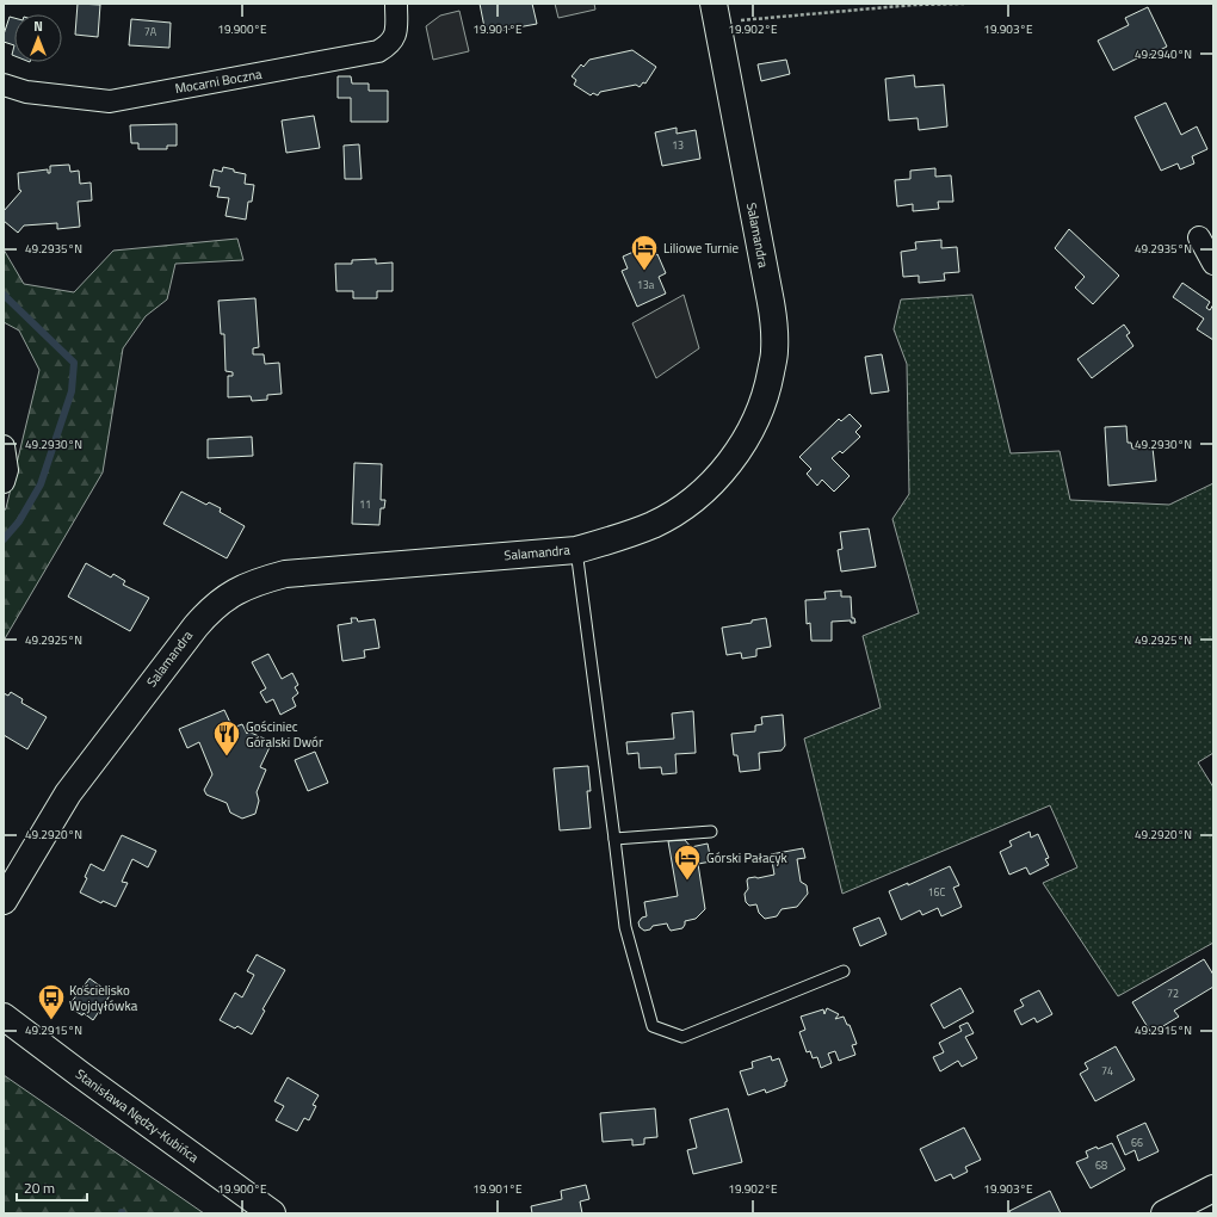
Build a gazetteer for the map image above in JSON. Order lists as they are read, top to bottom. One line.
{"streets":{"street":["Mocarni Boczna","Salamandra","Stanisława Nędzy-Kubińca"]},"places":{"hotel":["Liliowe Turnie","Górski Pałacyk"],"restaurant":["Gościniec Góralski Dwór"],"bus stop":["Kościelisko Wojdyłówka"]},"house_numbers":["7A","13","13a","11","16C","72","74","66","68"],"scale_bar":"20 m","north":"top","coordinates":["19.900°E","19.901°E","19.902°E","19.903°E","49.2940°N","49.2935°N","49.2930°N","49.2925°N","49.2920°N","49.2915°N"]}
